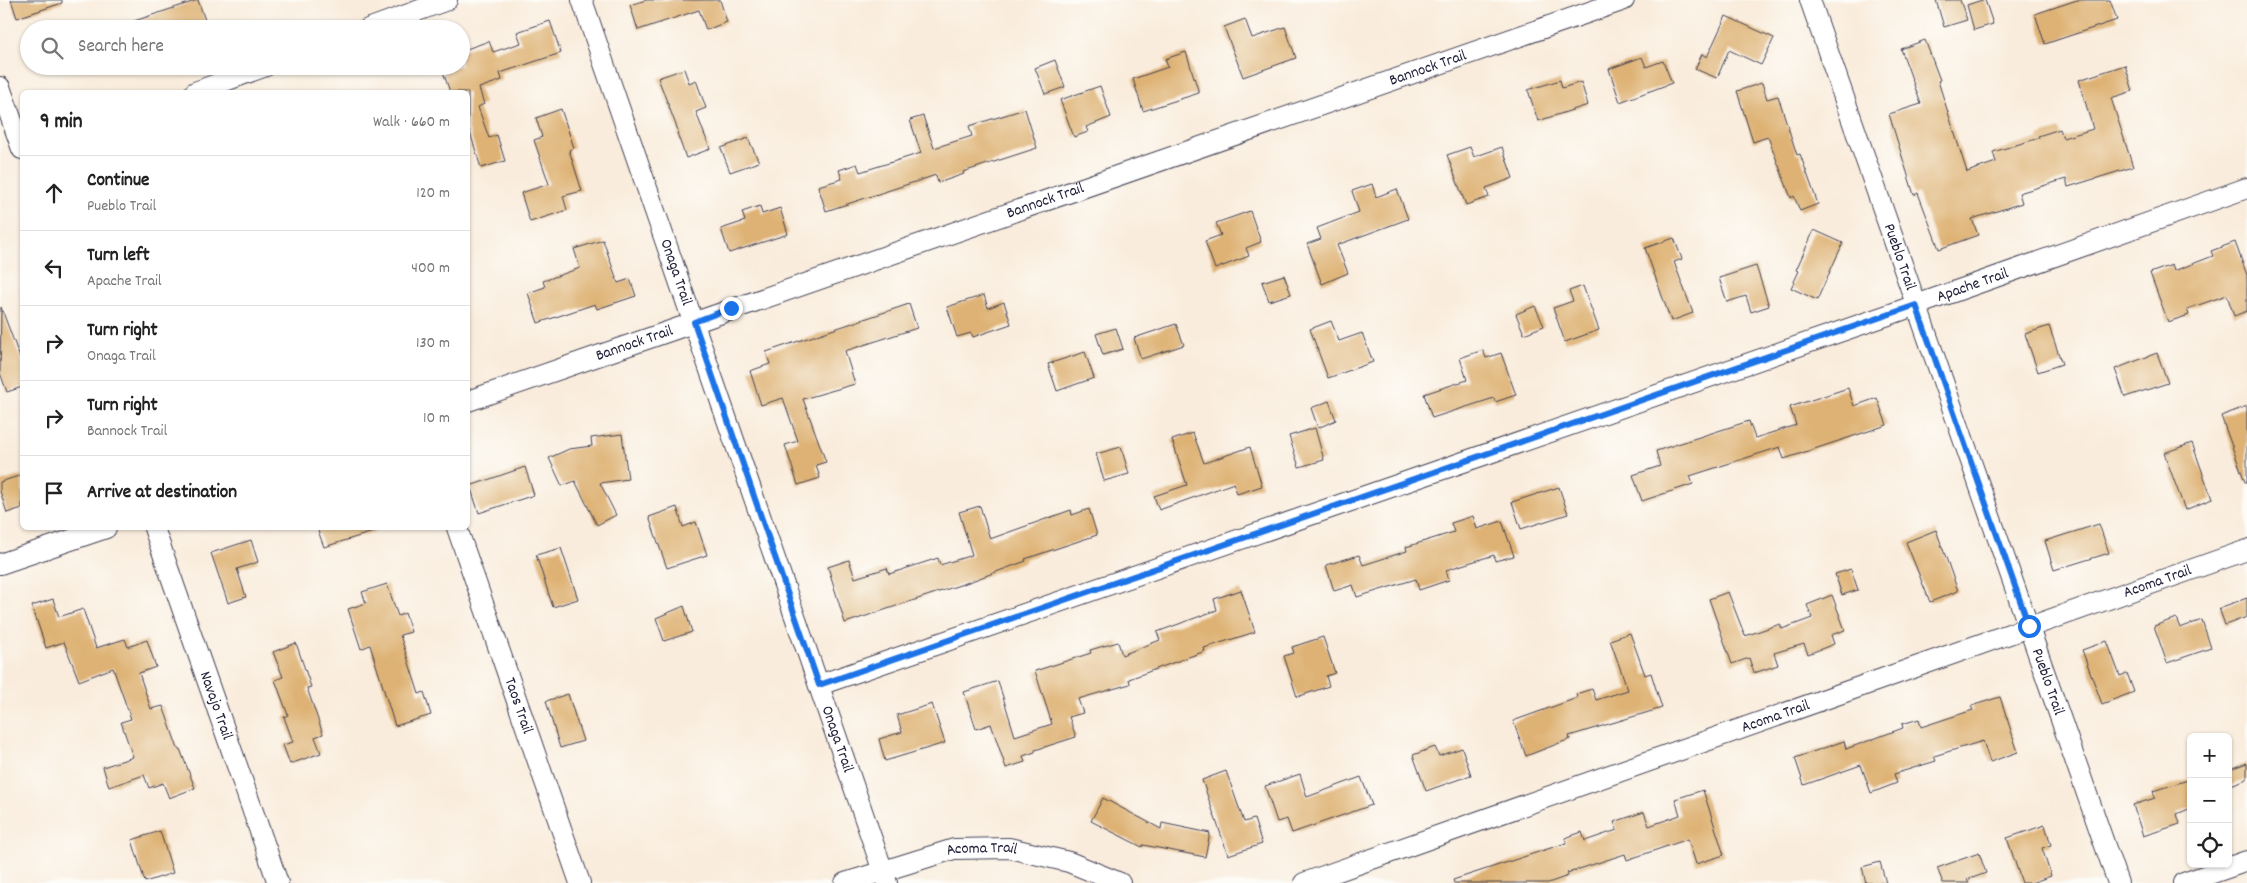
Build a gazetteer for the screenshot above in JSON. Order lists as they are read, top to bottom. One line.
{"streets":{"street":["Bannock Trail","Pueblo Trail","Onaga Trail","Apache Trail","Acoma Trail","Navajo Trail","Taos Trail"]},"crossings":[["Bannock Trail","Onaga Trail"],["Pueblo Trail","Apache Trail"],["Pueblo Trail","Acoma Trail"],["Onaga Trail","Apache Trail"],["Onaga Trail","Acoma Trail"]],"page":{"search":"Search here","heading":["9 min","Walk · 660 m"],"list":[["Continue","Pueblo Trail","120 m"],["Turn left","Apache Trail","400 m"],["Turn right","Onaga Trail","130 m"],["Turn right","Bannock Trail","10 m"],"Arrive at destination"],"map_buttons":["+","−"]}}
